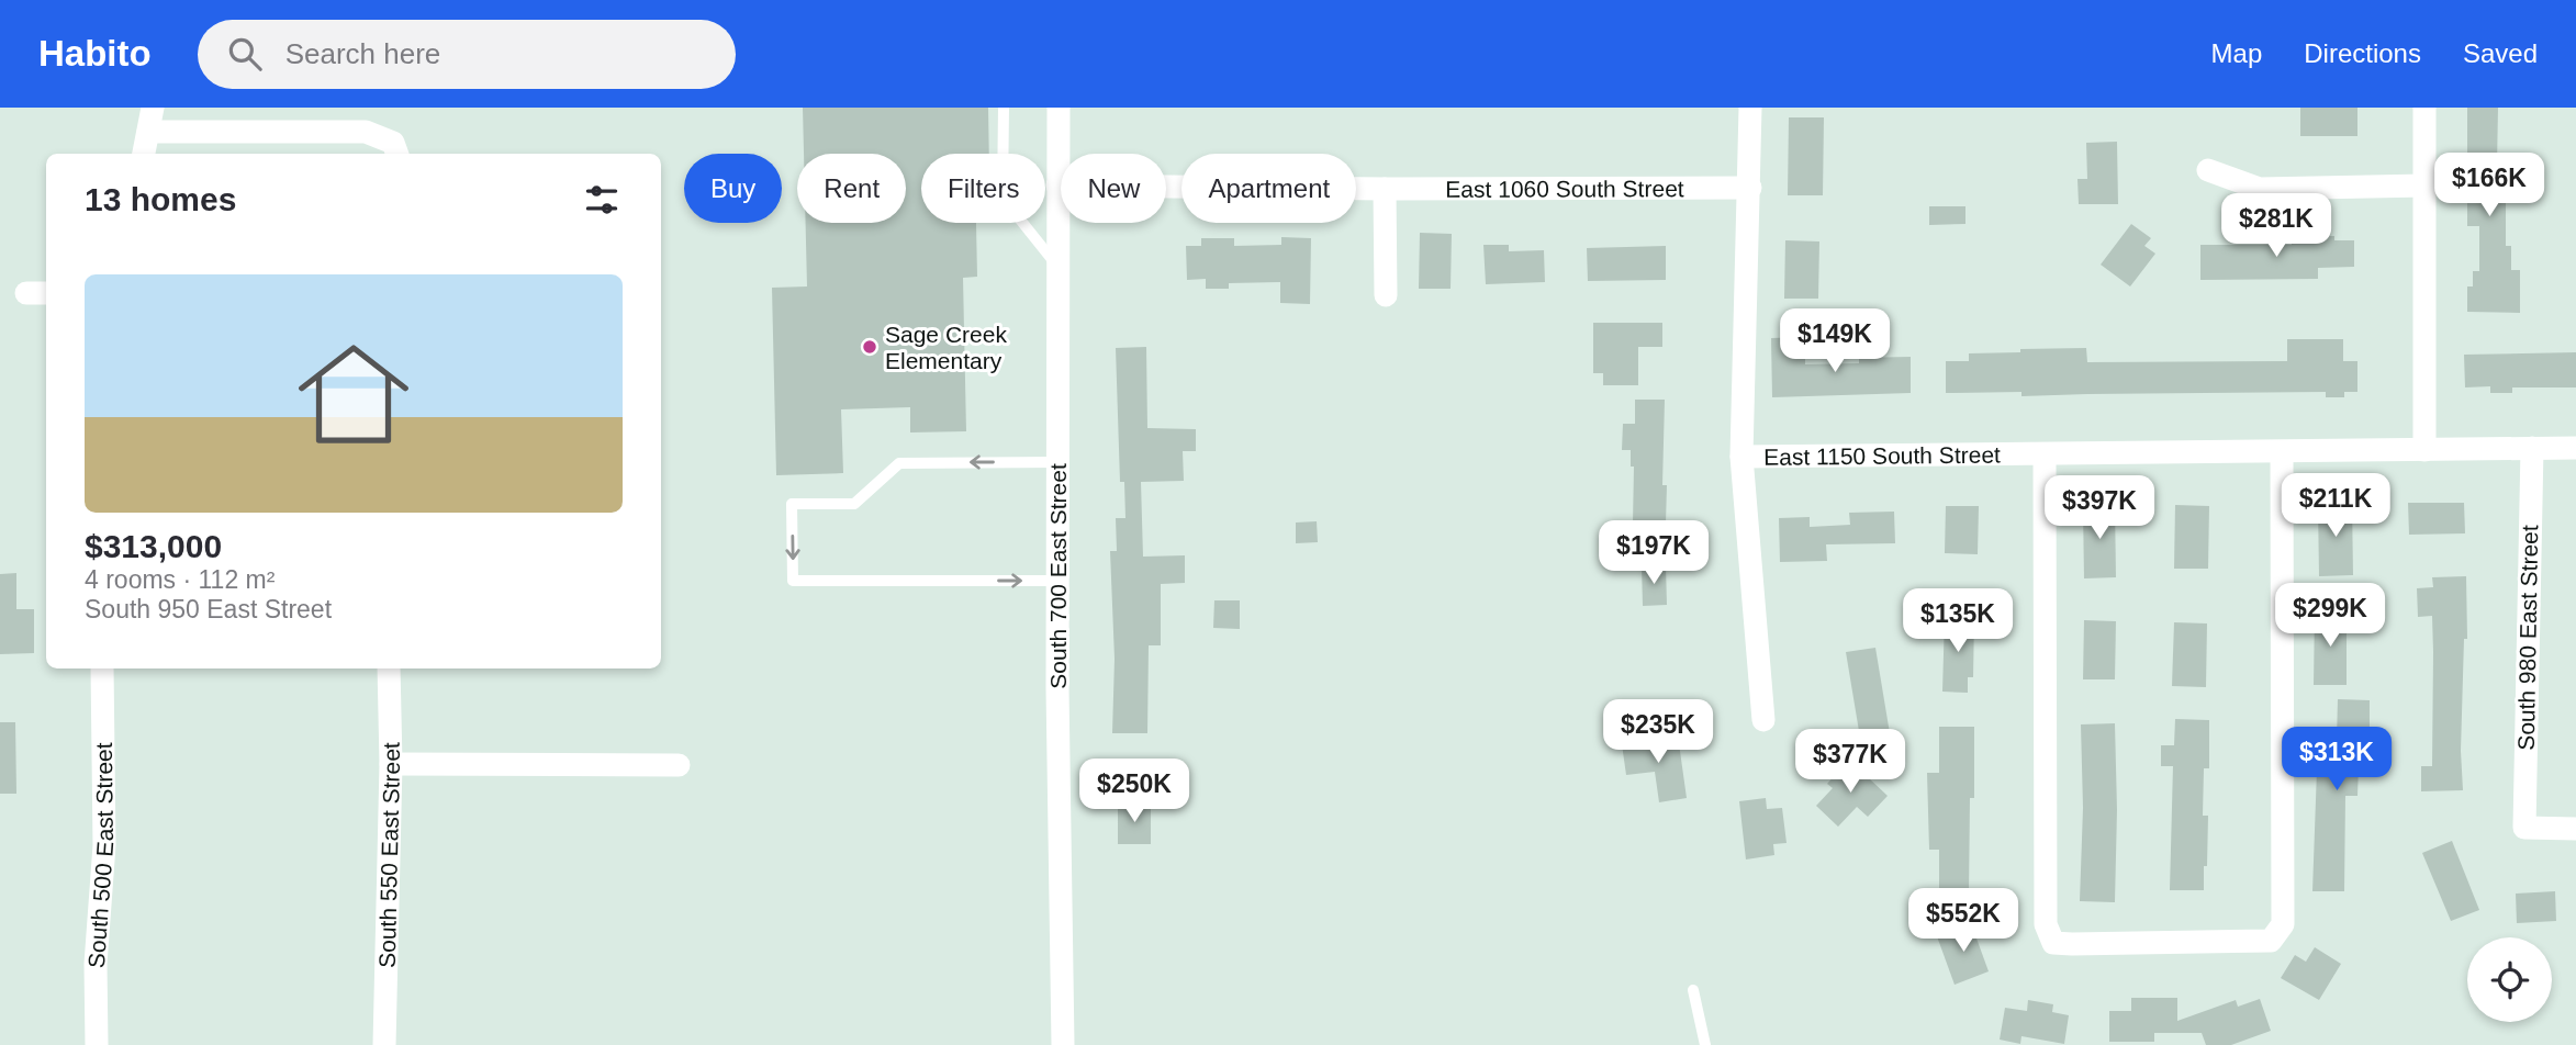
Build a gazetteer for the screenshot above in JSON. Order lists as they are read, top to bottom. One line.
{"streets":{"street":["East 1060 South Street","East 1150 South Street","South 700 East Street","South 980 East Street","South 500 East Street","South 550 East Street"]},"crossings":[["East 1060 South Street","South 700 East Street"],["East 1150 South Street","South 980 East Street"]],"places":["Sage Creek Elementary"],"page":{"header":"Habito","search":"Search here","nav":["Map","Directions","Saved"],"price":["$166K","$281K","$149K","$211K","$397K","$197K","$299K","$135K","$235K","$313K","$377K","$250K","$552K"],"chip":["Buy","Rent","Filters","New","Apartment"],"heading":"13 homes","list":[{"name":"$313,000","note":"4 rooms · 112 m² · South 950 East Street"}]}}
